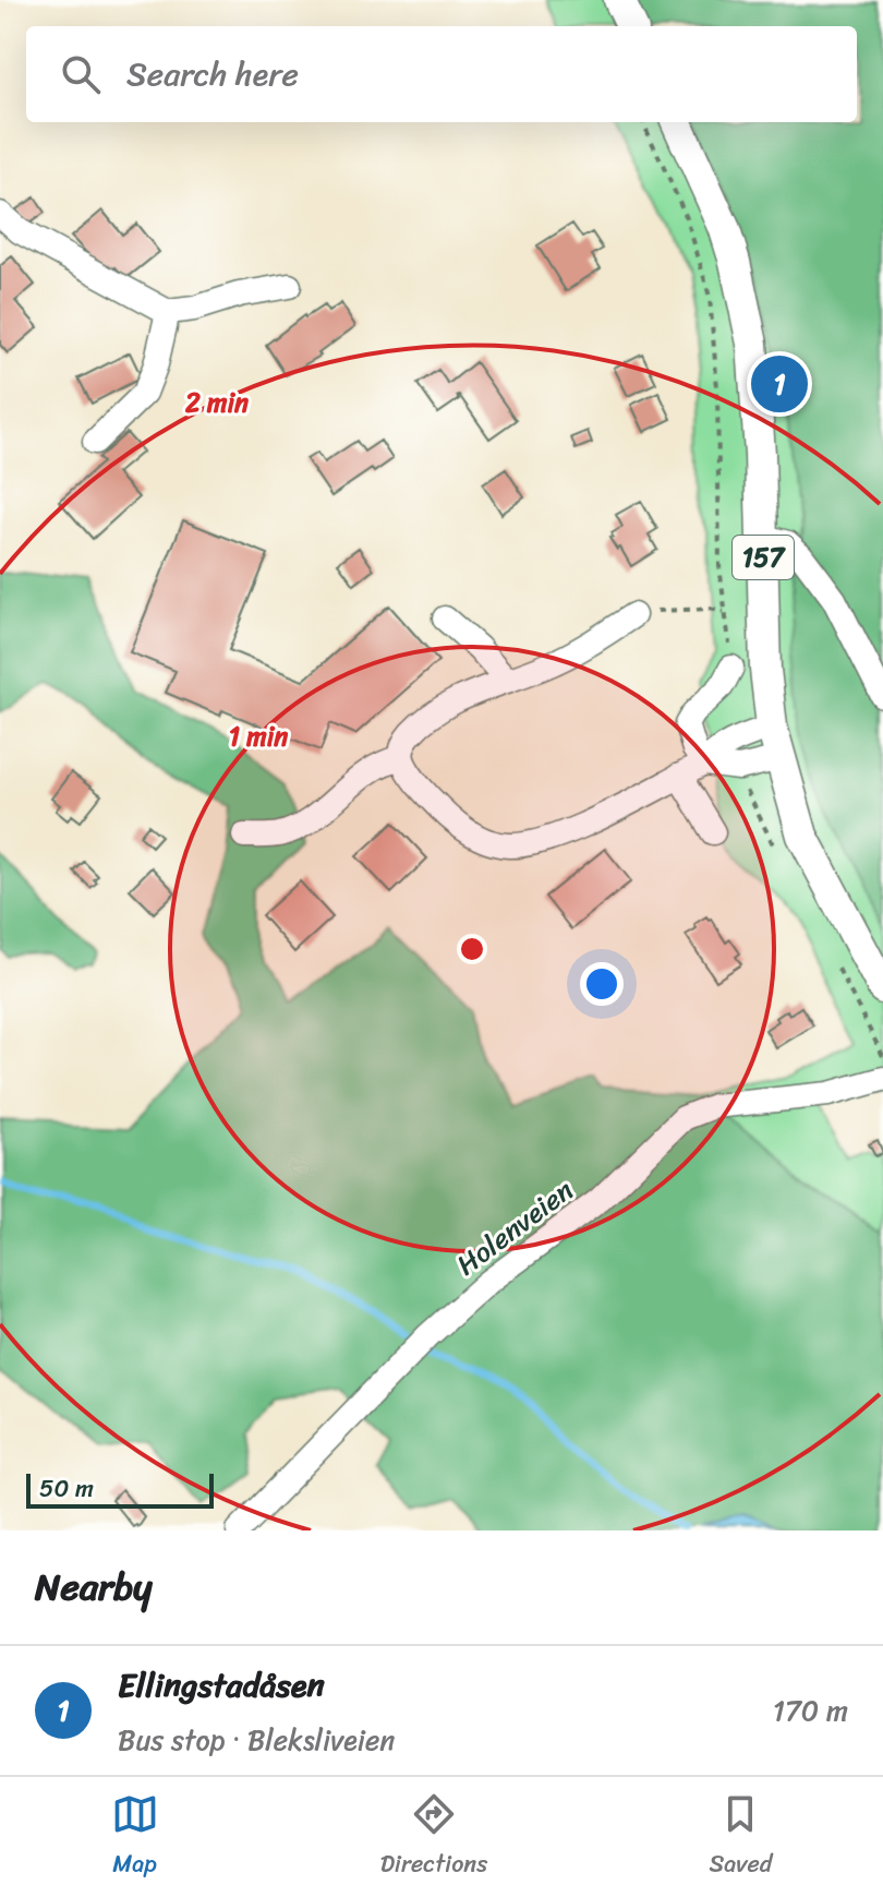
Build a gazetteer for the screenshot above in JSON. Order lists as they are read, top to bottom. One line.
{"streets":{"main road":["157"],"street":["Holenveien"]},"scale_bar":"50 m","page":{"search":"Search here","pins":"1","scale":"50 m","heading":"Nearby","list":[{"mark":"1","name":"Ellingstadåsen","note":"Bus stop · Bleksliveien","value":"170 m"}],"nav":["Map","Directions","Saved"]},"rings":["2 min","1 min"]}
